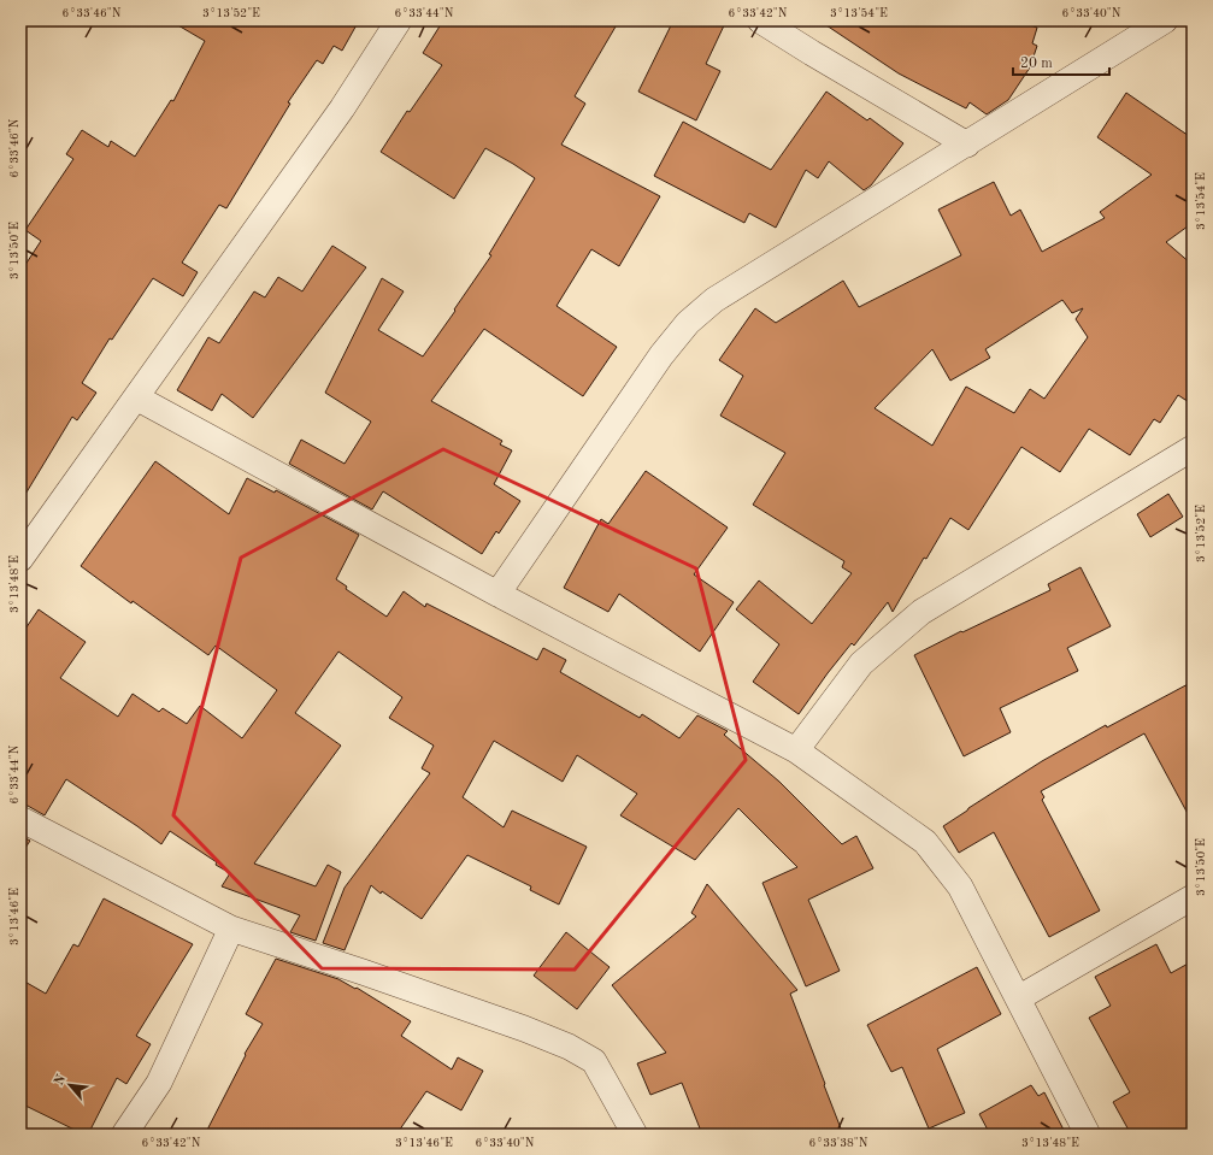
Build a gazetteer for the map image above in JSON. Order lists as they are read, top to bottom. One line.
{"scale_bar":"20 m","north":"top left","coordinates":["6°33'46\"N","3°13'52\"E","6°33'44\"N","6°33'42\"N","3°13'54\"E","6°33'40\"N","3°13'50\"E","3°13'48\"E","3°13'46\"E","6°33'38\"N"]}
